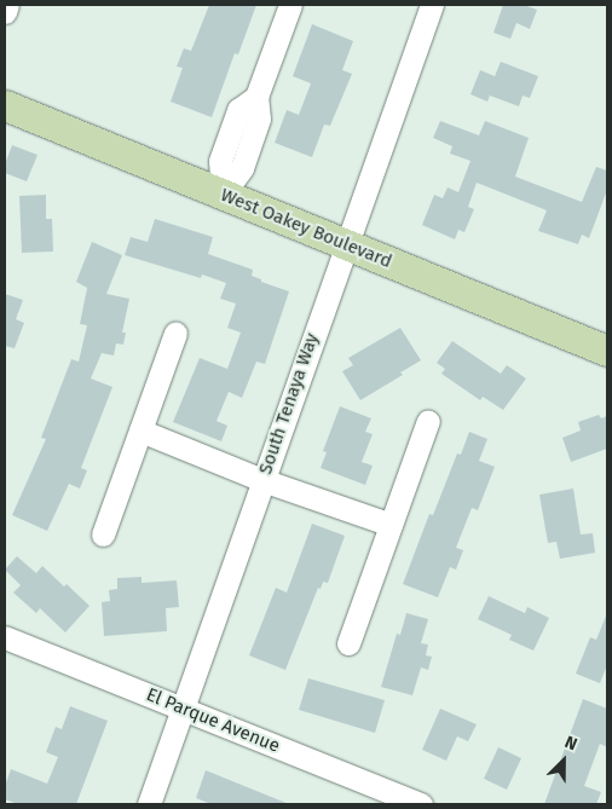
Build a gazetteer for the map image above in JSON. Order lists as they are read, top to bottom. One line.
{"streets":{"main road":["West Oakey Boulevard"],"street":["South Tenaya Way","El Parque Avenue"]},"crossings":[["West Oakey Boulevard","South Tenaya Way"],["South Tenaya Way","El Parque Avenue"]],"north":"top right"}
